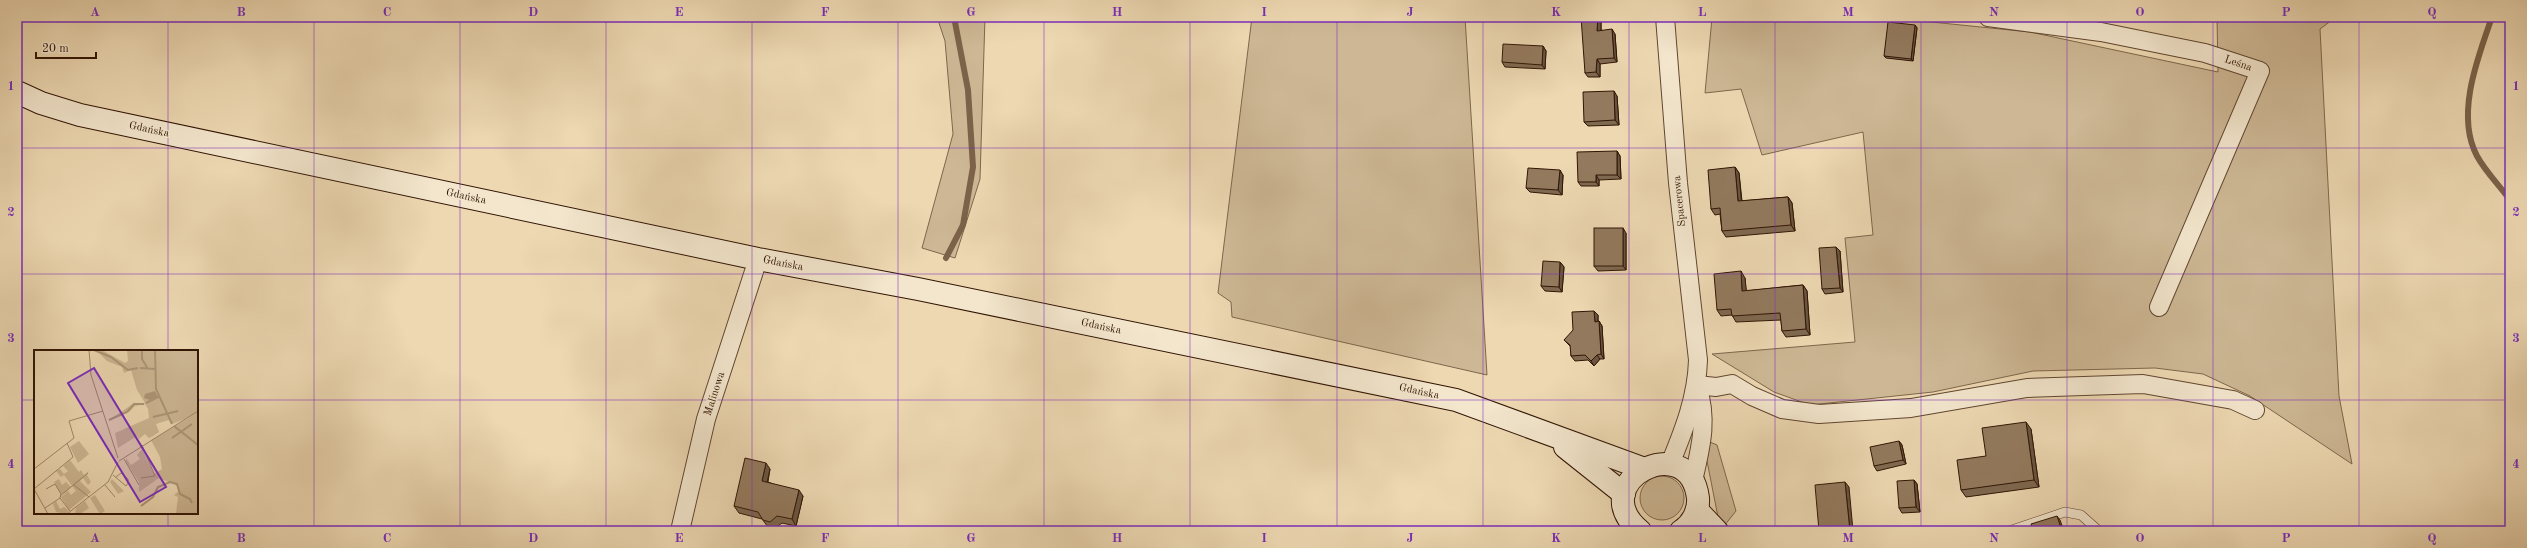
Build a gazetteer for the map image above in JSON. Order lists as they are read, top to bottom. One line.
{"streets":{"main road":["Gdańska"],"street":["Leśna","Spacerowa","Malinowa"]},"crossings":[["Gdańska","Malinowa"]],"scale_bar":"20 m","grid":{"columns":["A","B","C","D","E","F","G","H","I","J","K","L","M","N","O","P","Q"],"rows":["1","2","3","4"]}}
